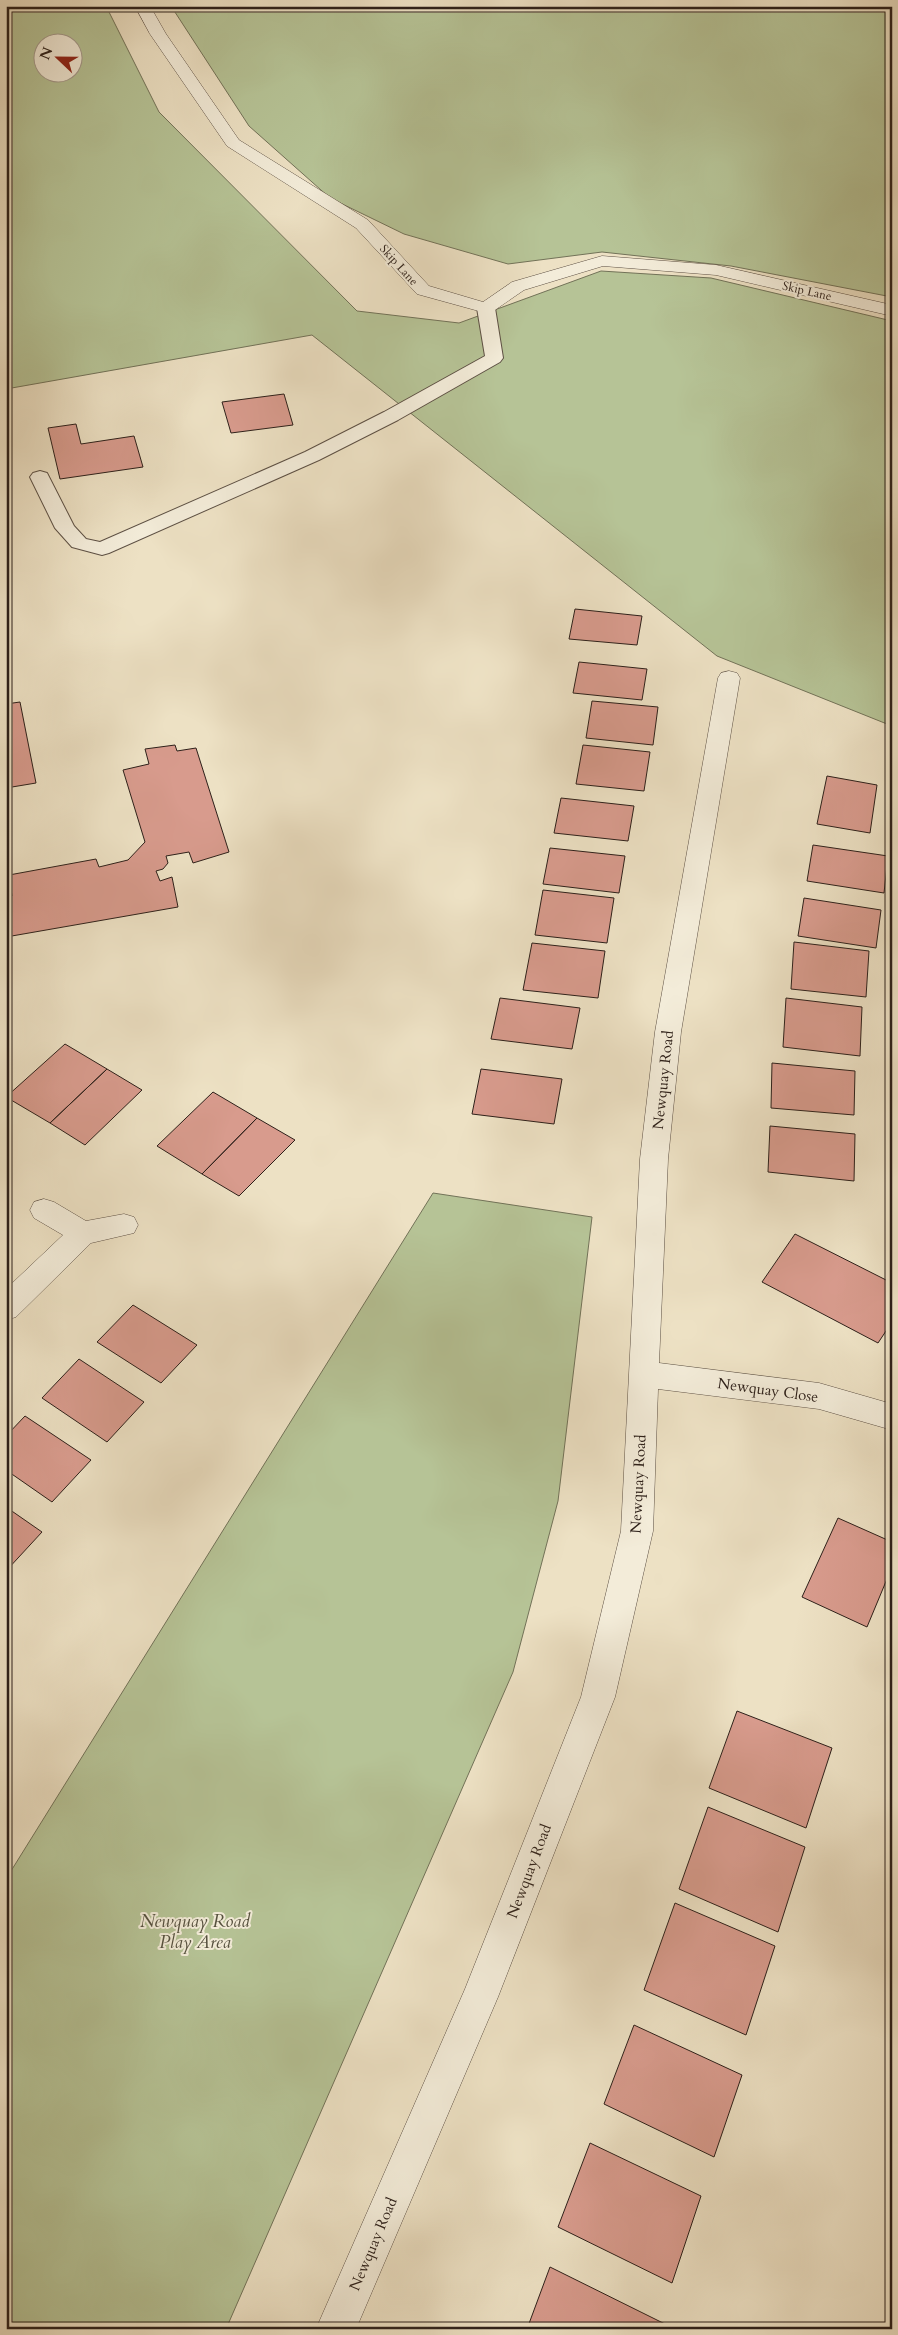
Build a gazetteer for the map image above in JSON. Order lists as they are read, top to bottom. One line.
{"streets":{"street":["Skip Lane","Newquay Road","Newquay Close"]},"crossings":[["Newquay Road","Newquay Close"]],"parks":["Newquay Road Play Area"],"north":"left"}
